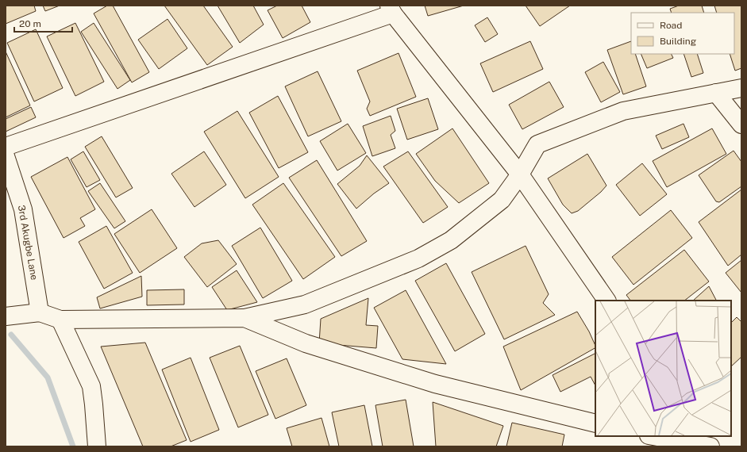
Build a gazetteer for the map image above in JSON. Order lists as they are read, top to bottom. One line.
{"streets":{"street":["3rd Akugbe Lane"]},"legend":["Road","Building"],"scale_bar":"20 m"}
